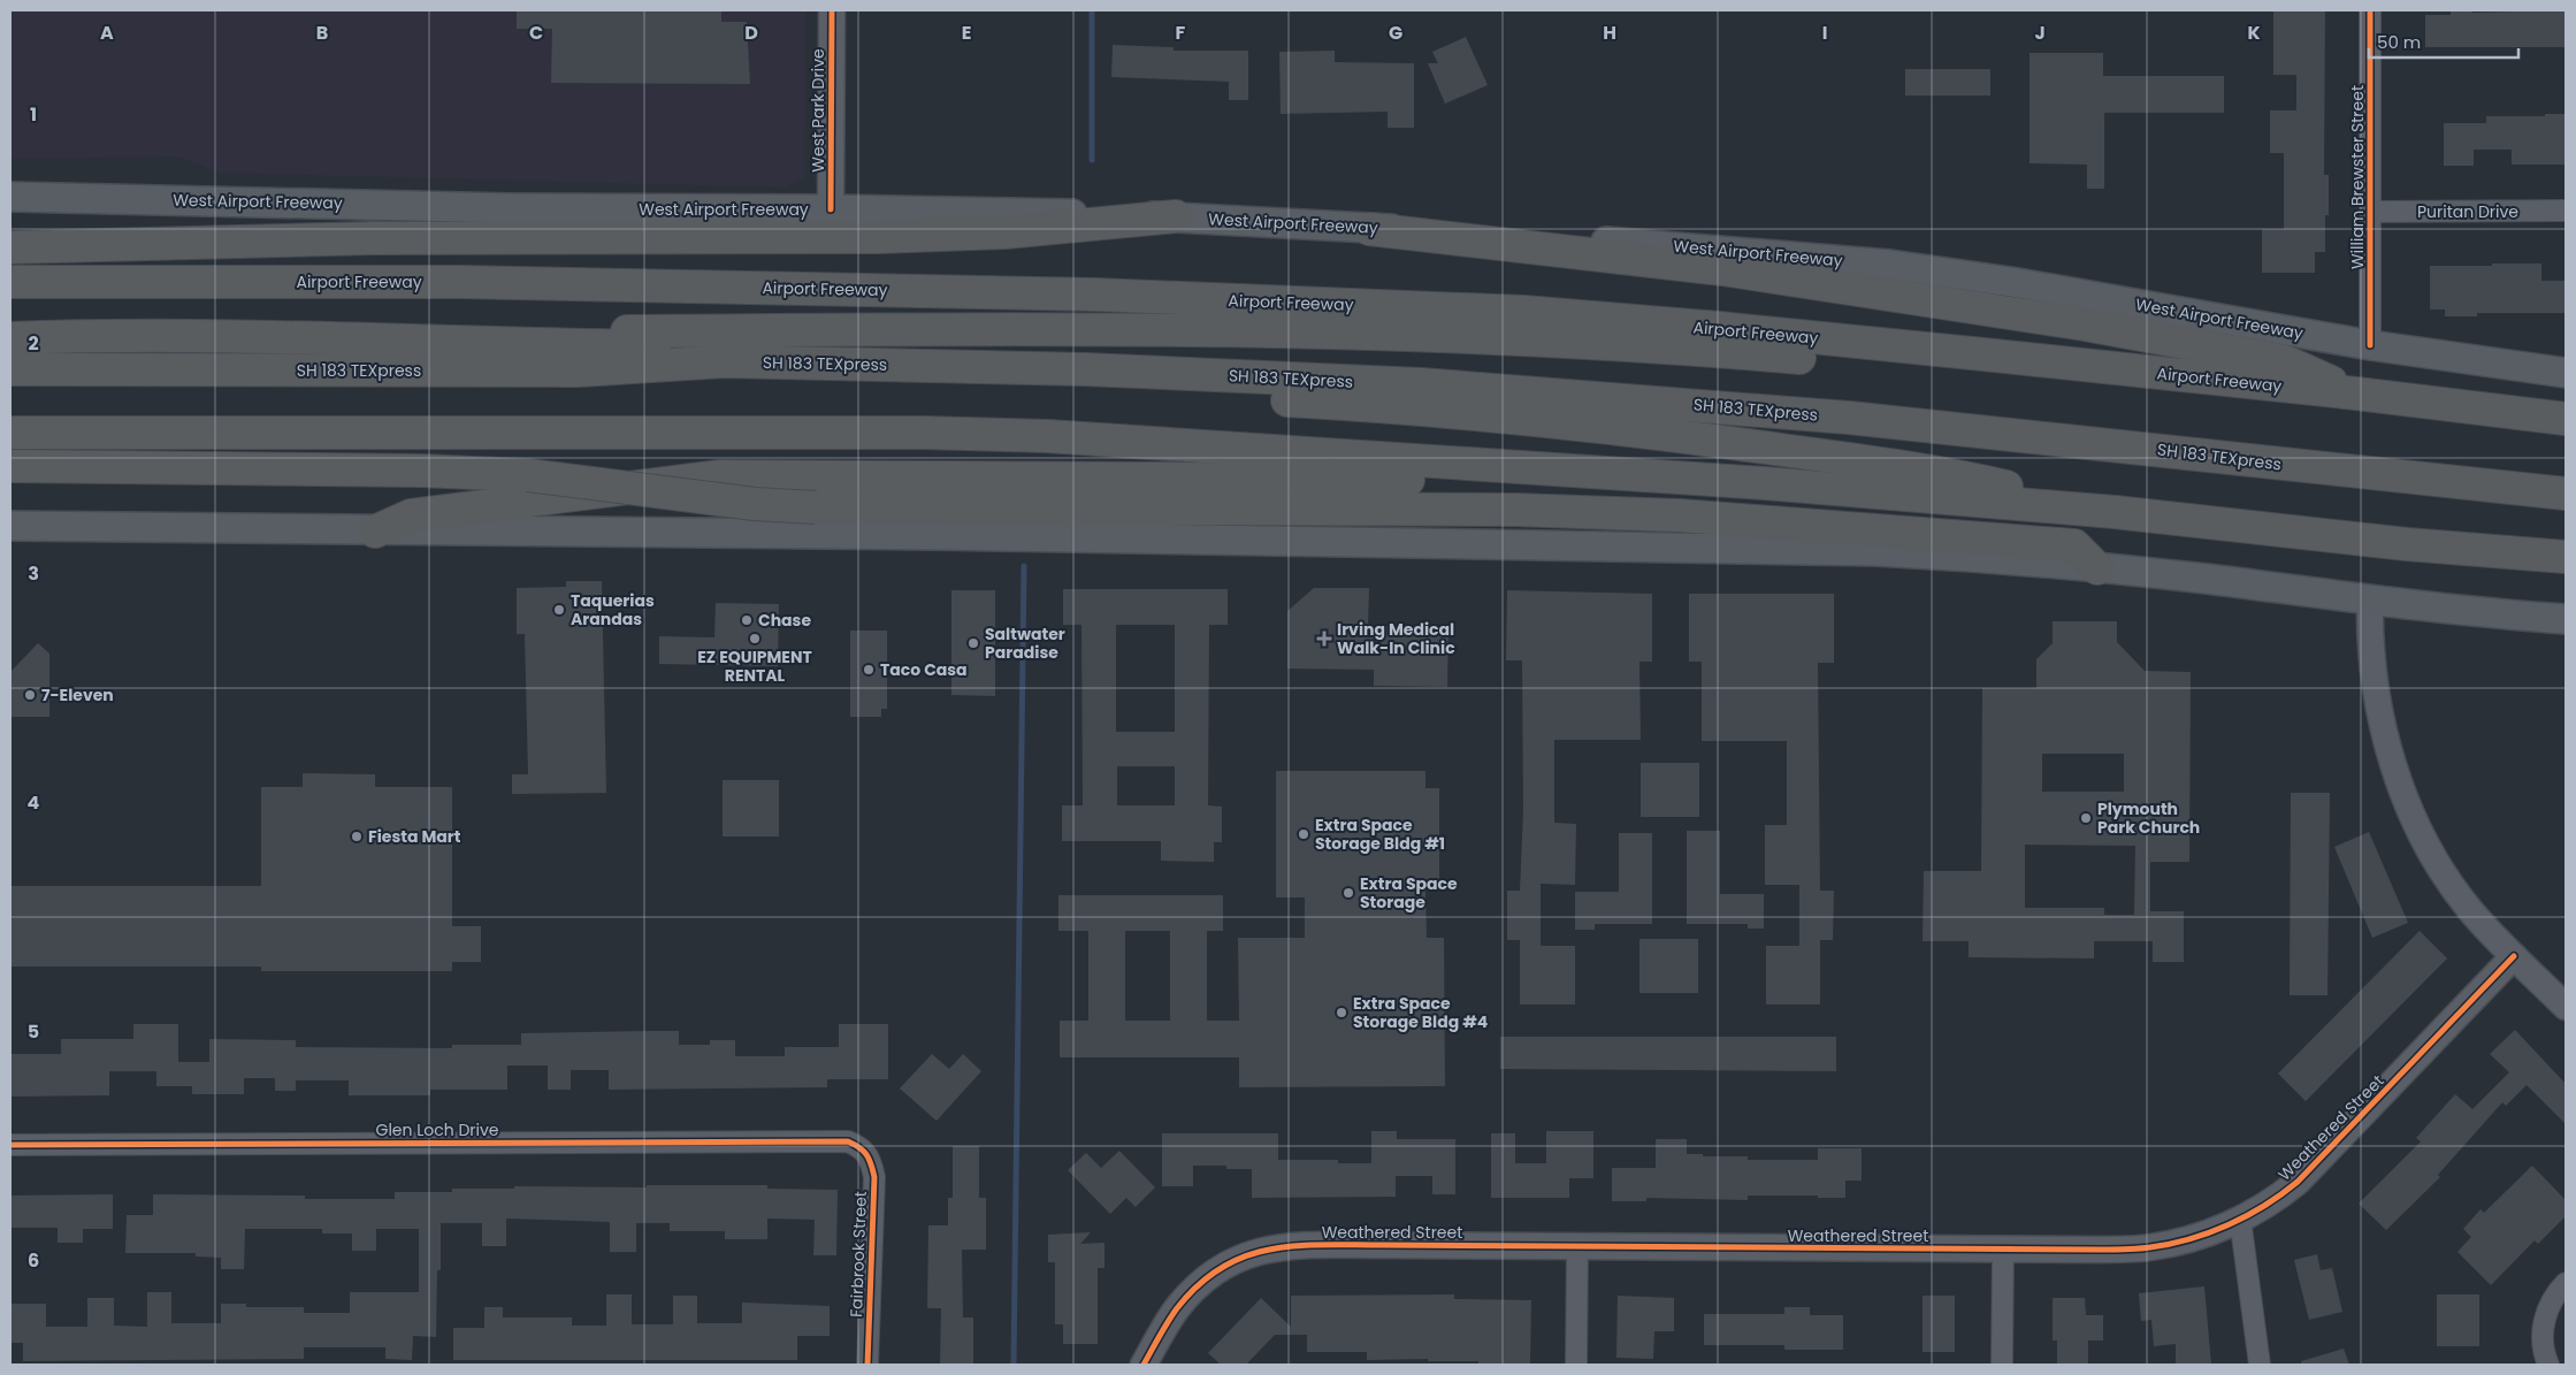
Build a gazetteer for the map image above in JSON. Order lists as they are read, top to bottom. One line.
{"streets":{"highway":["Airport Freeway","SH 183 TEXpress"],"main road":["West Airport Freeway"],"street":["West Park Drive","William Brewster Street","Puritan Drive","Weathered Street","Glen Loch Drive","Fairbrook Street"]},"crossings":[["West Park Drive","West Airport Freeway"],["William Brewster Street","West Airport Freeway"],["William Brewster Street","Puritan Drive"],["Glen Loch Drive","Fairbrook Street"]],"places":{"other":["Taquerias Arandas","Chase","EZ EQUIPMENT RENTAL","Saltwater Paradise","Taco Casa","7-Eleven","Plymouth Park Church","Extra Space Storage Bldg #1","Fiesta Mart","Extra Space Storage","Extra Space Storage Bldg #4"],"health":["Irving Medical Walk-In Clinic"]},"scale_bar":"50 m","grid":{"columns":["A","B","C","D","E","F","G","H","I","J","K"],"rows":["1","2","3","4","5","6"]}}
